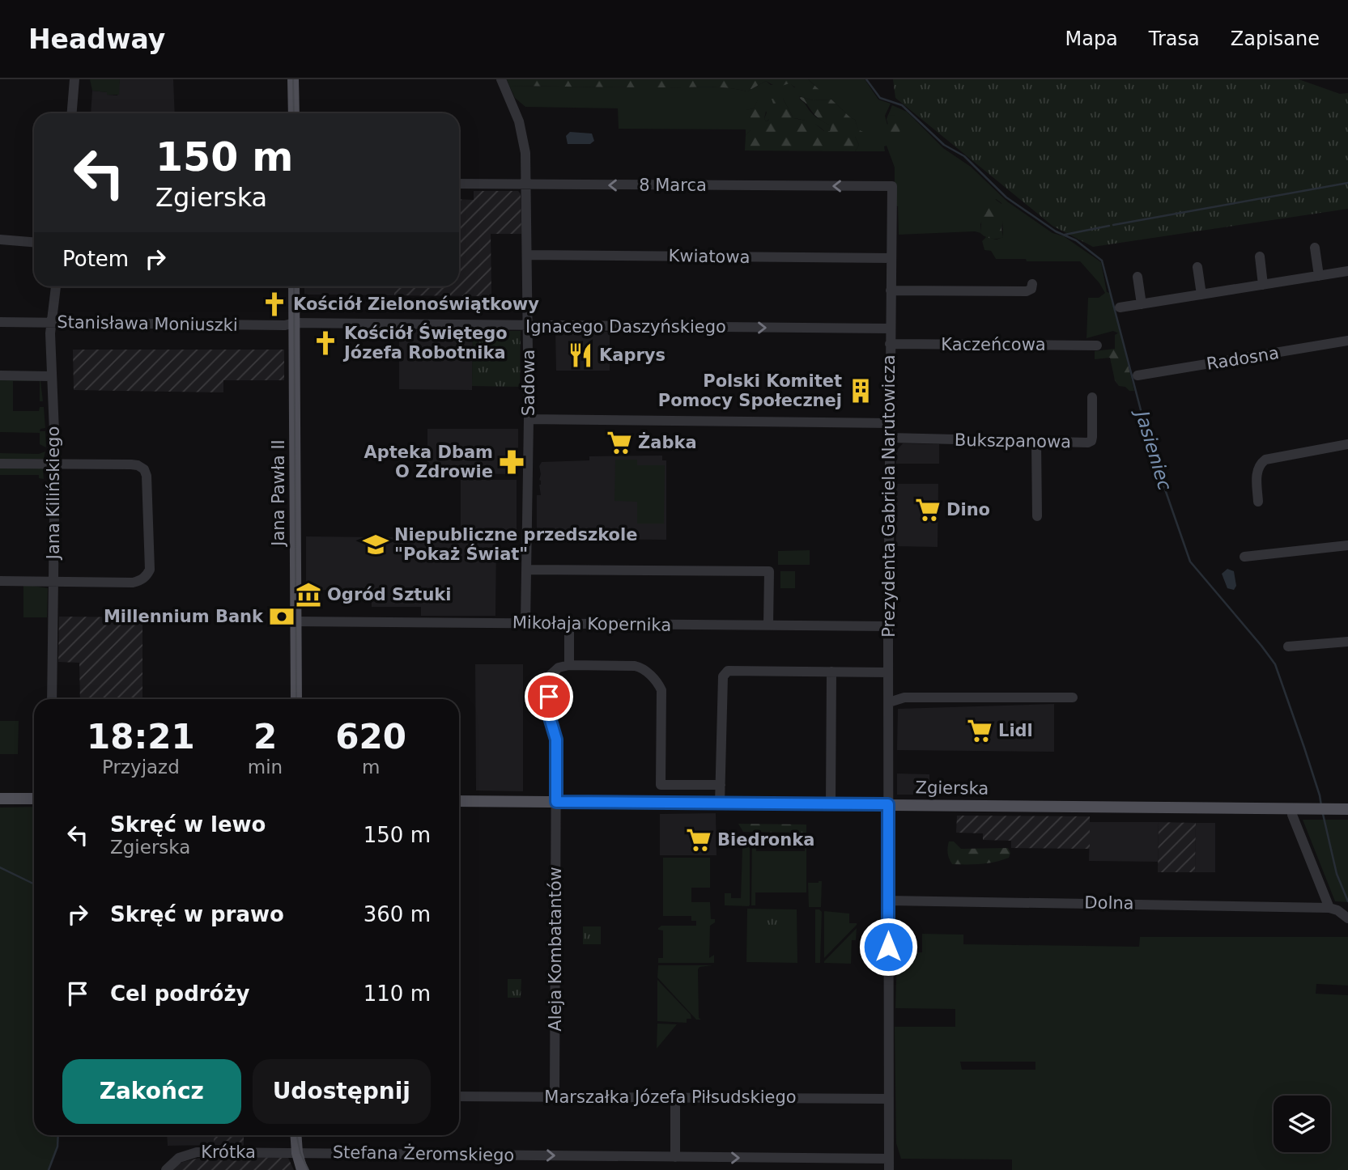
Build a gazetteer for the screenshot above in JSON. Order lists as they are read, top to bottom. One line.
{"streets":{"main road":["Jana Pawła II","Zgierska"],"street":["8 Marca","Kwiatowa","Stanisława Moniuszki","Ignacego Daszyńskiego","Kaczeńcowa","Radosna","Sadowa","Bukszpanowa","Jana Kilińskiego","Prezydenta Gabriela Narutowicza","Mikołaja Kopernika","Dolna","Aleja Kombatantów","Marszałka Józefa Piłsudskiego","Krótka","Stefana Żeromskiego"]},"crossings":[["8 Marca","Sadowa"],["8 Marca","Prezydenta Gabriela Narutowicza"],["Kwiatowa","Sadowa"],["Kwiatowa","Prezydenta Gabriela Narutowicza"],["Stanisława Moniuszki","Ignacego Daszyńskiego"],["Stanisława Moniuszki","Jana Kilińskiego"],["Stanisława Moniuszki","Jana Pawła II"],["Ignacego Daszyńskiego","Sadowa"],["Ignacego Daszyńskiego","Jana Pawła II"],["Ignacego Daszyńskiego","Prezydenta Gabriela Narutowicza"],["Kaczeńcowa","Prezydenta Gabriela Narutowicza"],["Sadowa","Mikołaja Kopernika"],["Bukszpanowa","Prezydenta Gabriela Narutowicza"],["Jana Pawła II","Mikołaja Kopernika"],["Prezydenta Gabriela Narutowicza","Mikołaja Kopernika"],["Prezydenta Gabriela Narutowicza","Zgierska"],["Prezydenta Gabriela Narutowicza","Dolna"],["Prezydenta Gabriela Narutowicza","Marszałka Józefa Piłsudskiego"],["Prezydenta Gabriela Narutowicza","Stefana Żeromskiego"],["Zgierska","Aleja Kombatantów"],["Aleja Kombatantów","Marszałka Józefa Piłsudskiego"],["Krótka","Stefana Żeromskiego"]],"one_way":["8 Marca","Ignacego Daszyńskiego","Stefana Żeromskiego"],"water":["Jasieniec"],"places":{"church":["Kościół Zielonoświątkowy","Kościół Świętego Józefa Robotnika"],"restaurant":["Kaprys"],"building":["Polski Komitet Pomocy Społecznej"],"supermarket":["Żabka","Dino","Lidl","Biedronka"],"pharmacy":["Apteka Dbam O Zdrowie"],"school or university":["Niepubliczne przedszkole \"Pokaż Świat\""],"museum":["Ogród Sztuki"],"bank":["Millennium Bank"]},"page":{"header":"Headway","nav":["Mapa","Trasa","Zapisane"],"turn":["150 m","Zgierska"],"then":"Potem","eta":["18:21","Przyjazd","2","min","620","m"],"list":[{"name":"Skręć w lewo","note":"Zgierska","value":"150 m"},{"name":"Skręć w prawo","value":"360 m"},{"name":"Cel podróży","value":"110 m"}],"buttons":["Zakończ","Udostępnij"]}}
